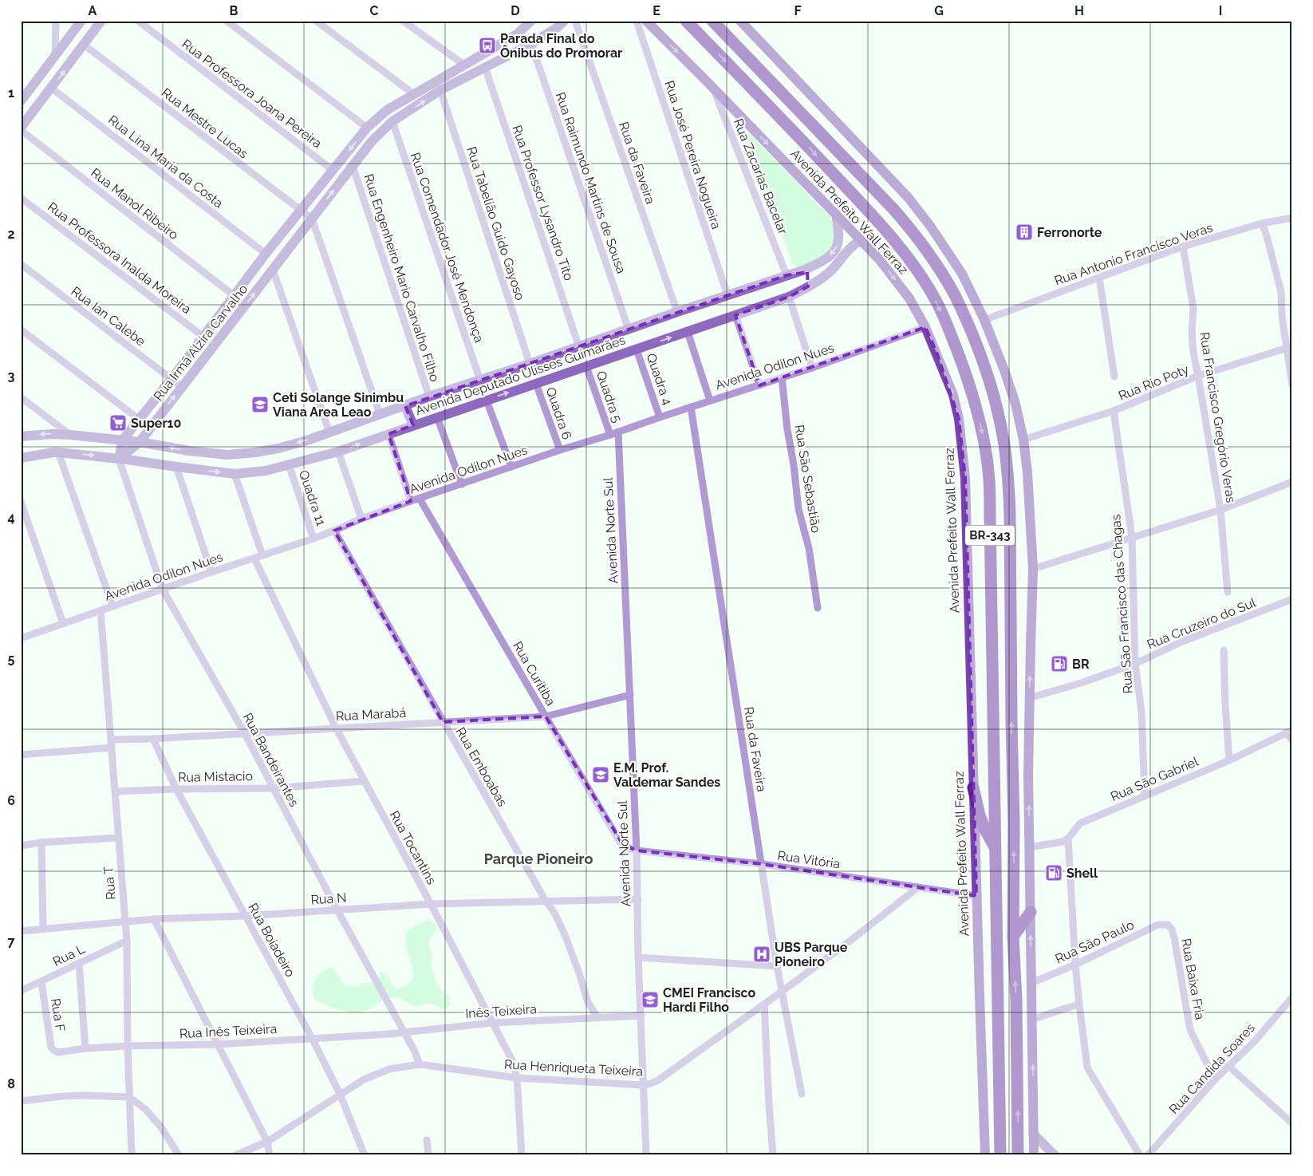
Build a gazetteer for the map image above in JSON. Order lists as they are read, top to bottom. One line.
{"streets":{"highway":["Avenida Prefeito Wall Ferraz","BR-343"],"street":["Rua Professora Joana Pereira","Rua Mestre Lucas","Rua José Pereira Nogueira","Rua Lina Maria da Costa","Rua da Faveira","Rua Zacarias Bacelar","Rua Raimundo Martins de Sousa","Rua Professor Lysandro Tito","Rua Manol Ribeiro","Rua Tabelião Guido Gayoso","Rua Comendador José Mendonça","Rua Antonio Francisco Veras","Rua Professora Inalda Moreira","Rua Engenheiro Mario Carvalho Filho","Rua Ian Calebe","Rua Irmã Alzira Carvalho","Avenida Odilon Nues","Avenida Deputado Ulisses Guimarães","Quadra 4","Rua Rio Poty","Quadra 5","Quadra 6","Rua Francisco Gregório Veras","Rua São Sebastião","Quadra 11","Avenida Norte Sul","Rua São Francisco das Chagas","Rua Cruzeiro do Sul","Rua Curitiba","Rua Marabá","Rua Bandeirantes","Rua Emboabas","Rua Mistacio","Rua São Gabriel","Rua Tocantins","Rua Vitória","Rua T","Rua N","Rua Boiadeiro","Rua São Paulo","Rua L","Rua Baixa Fria","Inês Teixeira","Rua F","Rua Inês Teixeira","Rua Henriqueta Teixeira","Rua Candida Soares"]},"crossings":[["Rua Professora Joana Pereira","Rua Irmã Alzira Carvalho"],["Rua Mestre Lucas","Rua Irmã Alzira Carvalho"],["Rua José Pereira Nogueira","Avenida Deputado Ulisses Guimarães"],["Rua Lina Maria da Costa","Rua Irmã Alzira Carvalho"],["Rua da Faveira","Avenida Odilon Nues"],["Rua da Faveira","Avenida Deputado Ulisses Guimarães"],["Rua da Faveira","Rua Vitória"],["Rua da Faveira","Rua Henriqueta Teixeira"],["Rua Zacarias Bacelar","Avenida Prefeito Wall Ferraz"],["Rua Zacarias Bacelar","Avenida Deputado Ulisses Guimarães"],["Rua Raimundo Martins de Sousa","Rua Irmã Alzira Carvalho"],["Rua Raimundo Martins de Sousa","Avenida Deputado Ulisses Guimarães"],["Rua Professor Lysandro Tito","Rua Irmã Alzira Carvalho"],["Rua Professor Lysandro Tito","Avenida Deputado Ulisses Guimarães"],["Rua Manol Ribeiro","Rua Irmã Alzira Carvalho"],["Avenida Prefeito Wall Ferraz","Avenida Odilon Nues"],["Avenida Prefeito Wall Ferraz","Avenida Deputado Ulisses Guimarães"],["Avenida Prefeito Wall Ferraz","Rua Vitória"],["Rua Tabelião Guido Gayoso","Rua Irmã Alzira Carvalho"],["Rua Tabelião Guido Gayoso","Avenida Deputado Ulisses Guimarães"],["Rua Comendador José Mendonça","Rua Irmã Alzira Carvalho"],["Rua Comendador José Mendonça","Avenida Deputado Ulisses Guimarães"],["Rua Antonio Francisco Veras","Rua Francisco Gregório Veras"],["Rua Professora Inalda Moreira","Rua Irmã Alzira Carvalho"],["Rua Engenheiro Mario Carvalho Filho","Rua Irmã Alzira Carvalho"],["Rua Engenheiro Mario Carvalho Filho","Avenida Deputado Ulisses Guimarães"],["Rua Ian Calebe","Rua Irmã Alzira Carvalho"],["Rua Irmã Alzira Carvalho","Avenida Deputado Ulisses Guimarães"],["Rua Irmã Alzira Carvalho","Rua Bandeirantes"],["Avenida Odilon Nues","Quadra 4"],["Avenida Odilon Nues","Quadra 5"],["Avenida Odilon Nues","Quadra 6"],["Avenida Odilon Nues","Rua São Sebastião"],["Avenida Odilon Nues","Quadra 11"],["Avenida Odilon Nues","Avenida Norte Sul"],["Avenida Odilon Nues","Rua Curitiba"],["Avenida Odilon Nues","Rua Bandeirantes"],["Avenida Odilon Nues","Rua Emboabas"],["Avenida Odilon Nues","Rua Tocantins"],["Avenida Odilon Nues","Rua T"],["Avenida Deputado Ulisses Guimarães","Quadra 4"],["Avenida Deputado Ulisses Guimarães","Quadra 5"],["Avenida Deputado Ulisses Guimarães","Quadra 6"],["Avenida Deputado Ulisses Guimarães","Quadra 11"],["Avenida Deputado Ulisses Guimarães","Rua Bandeirantes"],["Rua Rio Poty","Rua Francisco Gregório Veras"],["Rua Rio Poty","Rua São Francisco das Chagas"],["Avenida Norte Sul","Rua Curitiba"],["Avenida Norte Sul","Rua Marabá"],["Avenida Norte Sul","Rua Vitória"],["Avenida Norte Sul","Rua N"],["Avenida Norte Sul","Rua Henriqueta Teixeira"],["Rua São Francisco das Chagas","Rua Cruzeiro do Sul"],["Rua São Francisco das Chagas","Rua São Gabriel"],["Rua Curitiba","Rua Marabá"],["Rua Curitiba","Rua Vitória"],["Rua Marabá","Rua Bandeirantes"],["Rua Marabá","Rua Emboabas"],["Rua Marabá","Rua Tocantins"],["Rua Marabá","Rua T"],["Rua Marabá","Rua Boiadeiro"],["Rua Bandeirantes","Rua Mistacio"],["Rua Bandeirantes","Rua N"],["Rua Bandeirantes","Inês Teixeira"],["Rua Bandeirantes","Rua Inês Teixeira"],["Rua Bandeirantes","Rua Henriqueta Teixeira"],["Rua Emboabas","Rua N"],["Rua Emboabas","Inês Teixeira"],["Rua Mistacio","Rua Tocantins"],["Rua Mistacio","Rua T"],["Rua Mistacio","Rua Boiadeiro"],["Rua Tocantins","Rua N"],["Rua Tocantins","Inês Teixeira"],["Rua Tocantins","Rua Henriqueta Teixeira"],["Rua Vitória","Rua Henriqueta Teixeira"],["Rua T","Rua N"],["Rua T","Rua L"],["Rua T","Rua Inês Teixeira"],["Rua N","Rua Boiadeiro"],["Rua Boiadeiro","Rua Inês Teixeira"],["Rua Boiadeiro","Rua Henriqueta Teixeira"],["Rua São Paulo","Rua Baixa Fria"],["Rua L","Rua F"],["Rua Baixa Fria","Rua Candida Soares"],["Inês Teixeira","Rua Inês Teixeira"],["Rua F","Rua Inês Teixeira"]],"districts":["Parque Pioneiro"],"places":{"bus stop":["Parada Final do Ônibus do Promorar"],"building":["Ferronorte"],"school or university":["Ceti Solange Sinimbu Viana Area Leao","E.M. Prof. Valdemar Sandes","CMEI Francisco Hardi Filho"],"supermarket":["Super10"],"fuel station":["BR","Shell"],"hospital":["UBS Parque Pioneiro"]},"grid":{"columns":["A","B","C","D","E","F","G","H","I"],"rows":["1","2","3","4","5","6","7","8"]}}
